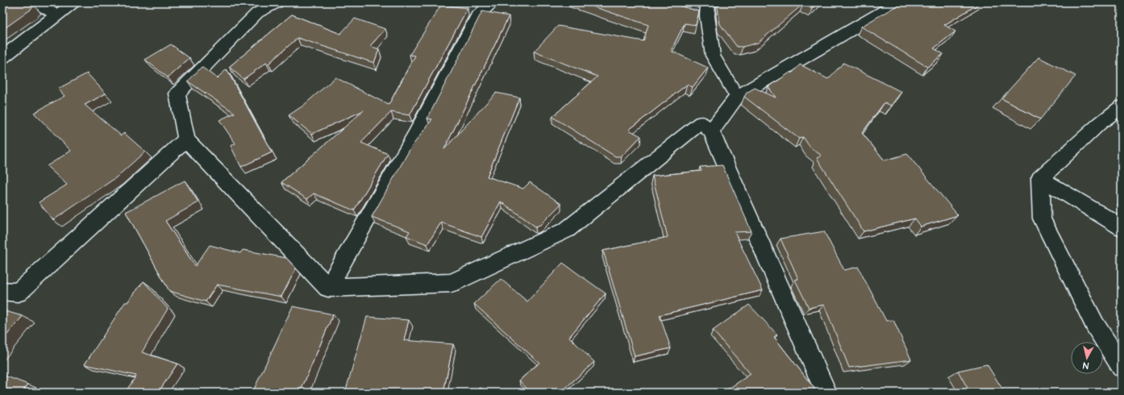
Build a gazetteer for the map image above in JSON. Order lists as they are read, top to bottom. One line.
{"north":"bottom"}
